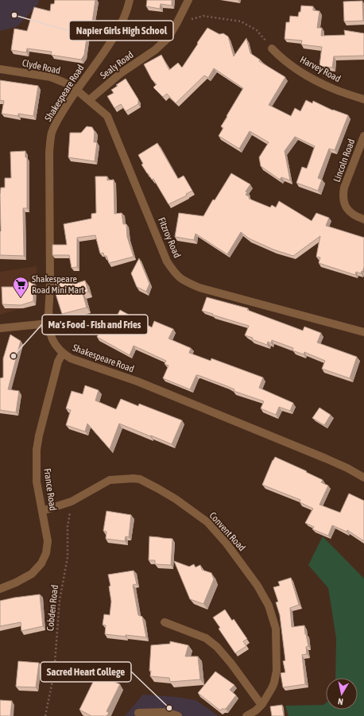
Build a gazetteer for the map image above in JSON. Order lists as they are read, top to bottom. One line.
{"streets":{"street":["Sealy Road","Clyde Road","Harvey Road","Shakespeare Road","Lincoln Road","Fitzroy Road","France Road","Convent Road"],"path":["Cobden Road"]},"crossings":[["Sealy Road","Fitzroy Road"],["Clyde Road","Shakespeare Road"],["Clyde Road","Fitzroy Road"],["Shakespeare Road","Fitzroy Road"],["Shakespeare Road","France Road"],["France Road","Convent Road"],["Convent Road","Cobden Road"]],"places":{"other":["Napier Girls High School","Ma's Food - Fish and Fries","Sacred Heart College"],"supermarket":["Shakespeare Road Mini Mart"]},"north":"bottom"}
